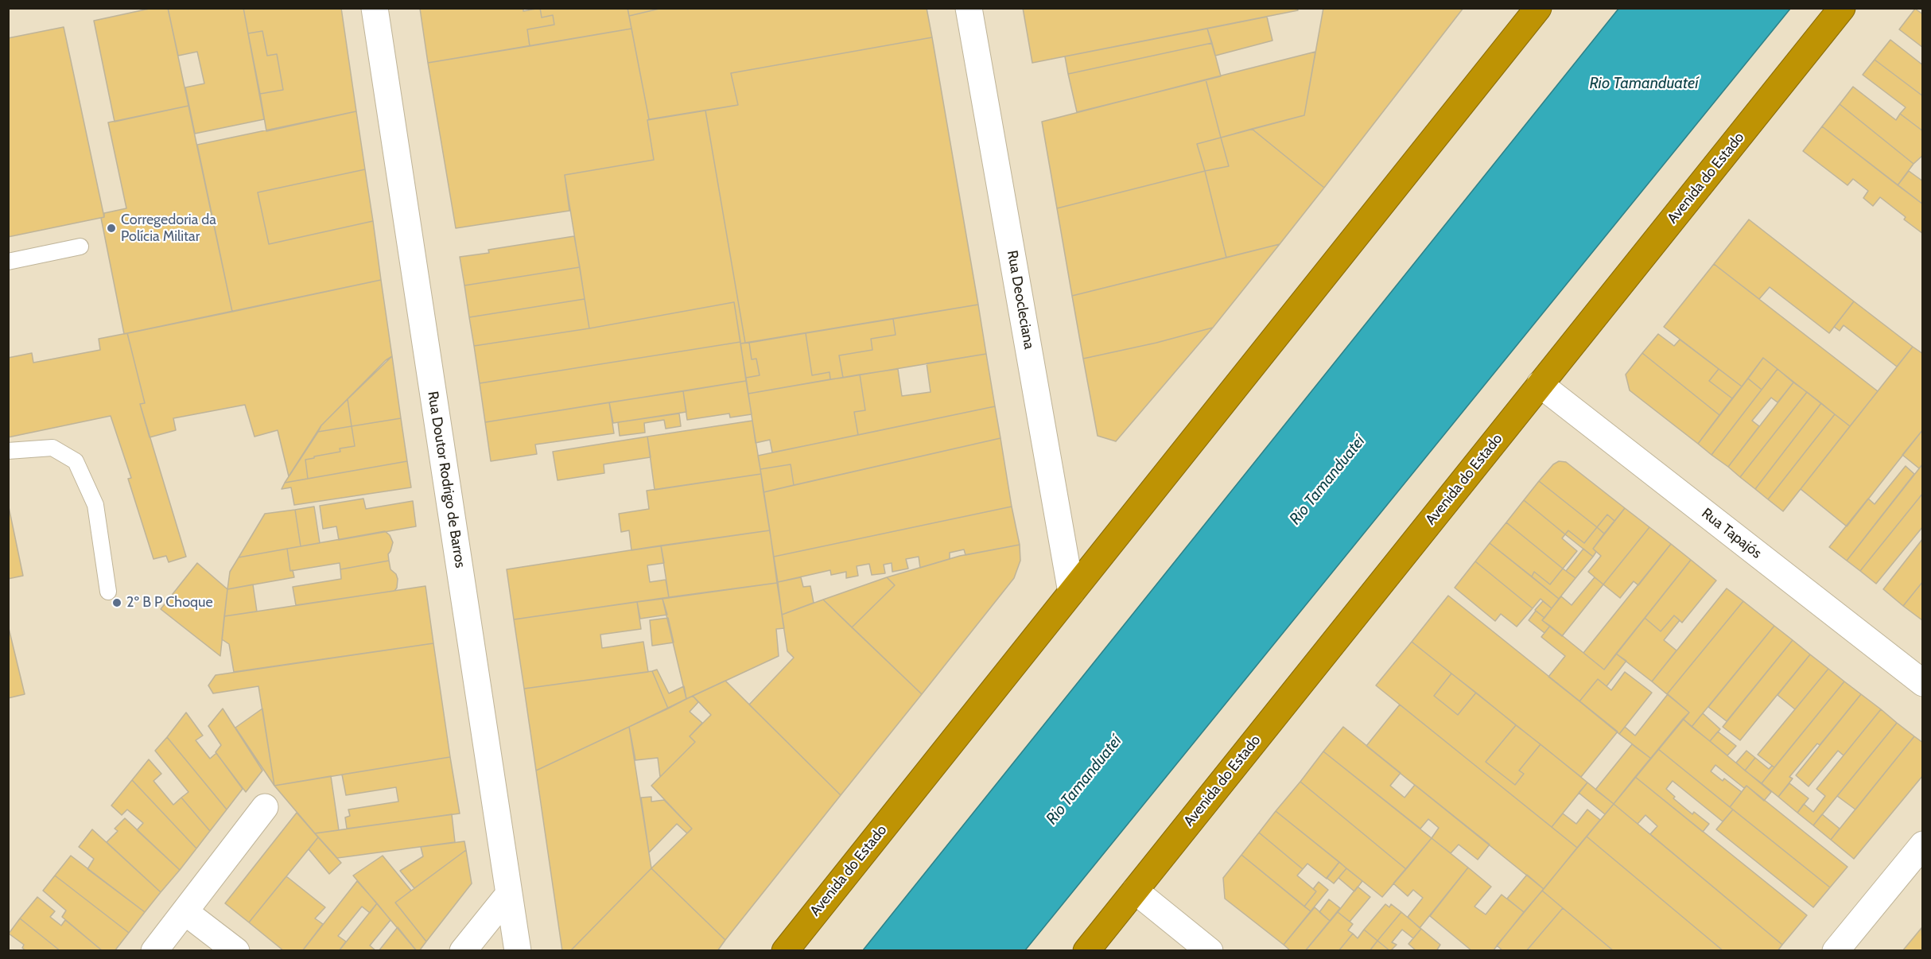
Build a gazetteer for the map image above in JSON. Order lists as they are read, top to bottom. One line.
{"streets":{"highway":["Avenida do Estado"],"street":["Rua Deocleciana","Rua Doutor Rodrigo de Barros","Rua Tapajós"]},"crossings":[["Avenida do Estado","Rua Deocleciana"],["Avenida do Estado","Rua Tapajós"]],"water":["Rio Tamanduateí"],"places":["Corregedoria da Polícia Militar","2º B P Choque"]}
